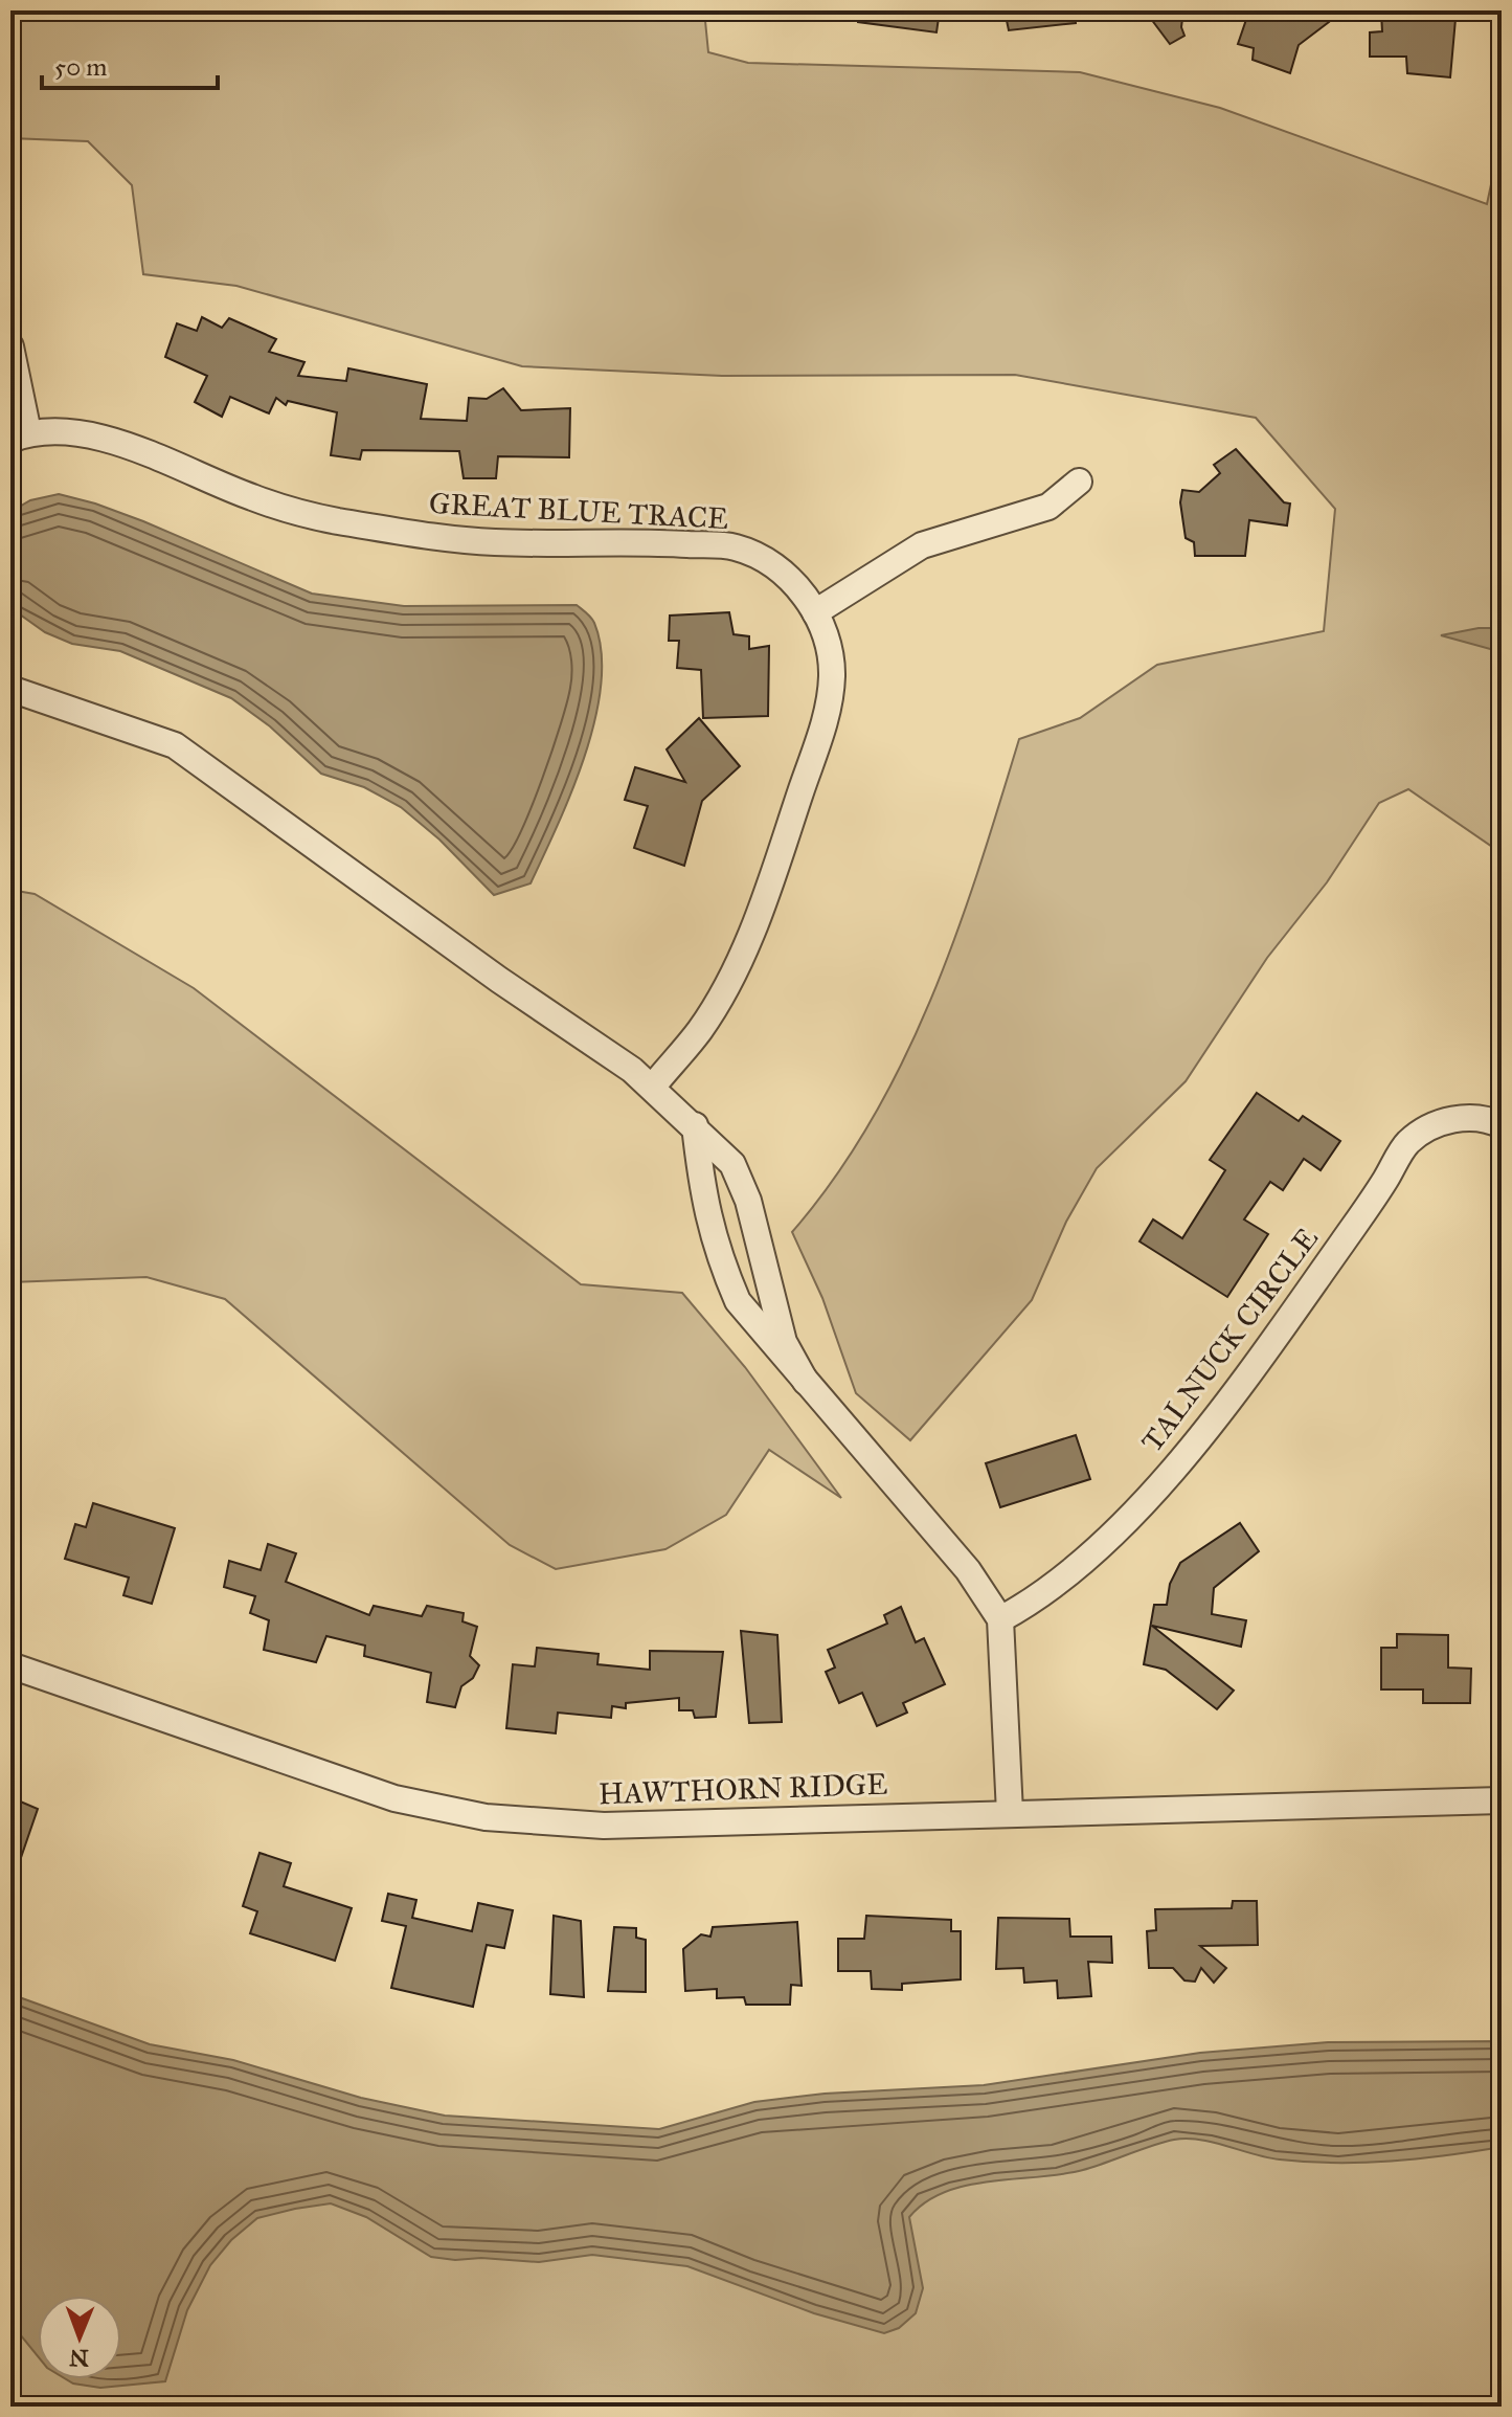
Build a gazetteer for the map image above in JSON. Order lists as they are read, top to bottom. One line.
{"streets":{"street":["GREAT BLUE TRACE","TALNUCK CIRCLE","HAWTHORN RIDGE"]},"scale_bar":"50 m","north":"bottom"}
